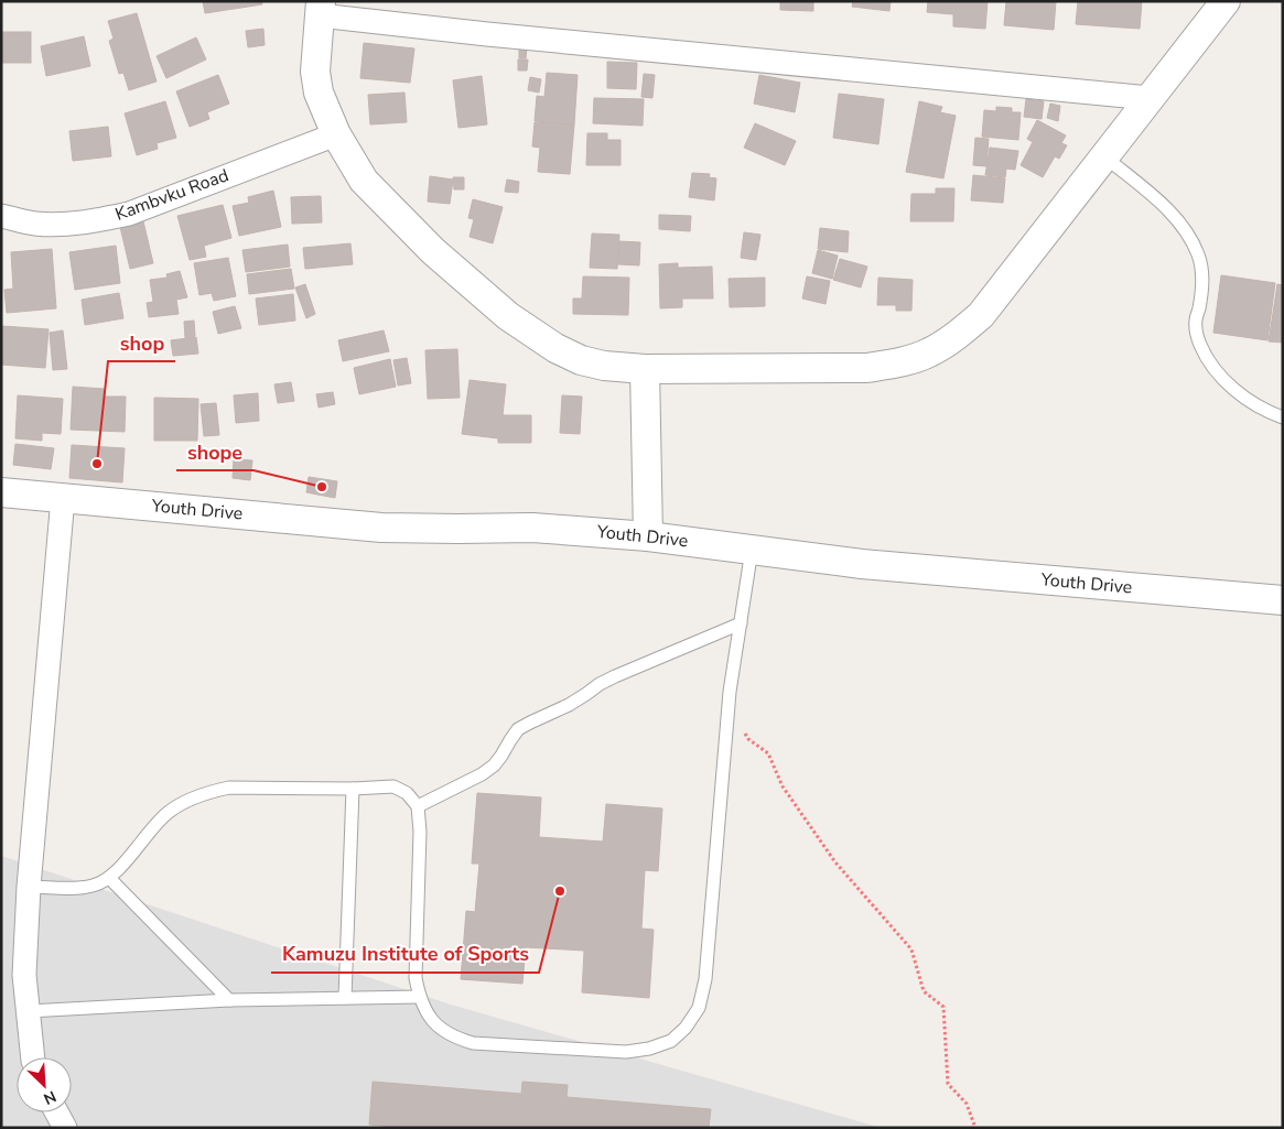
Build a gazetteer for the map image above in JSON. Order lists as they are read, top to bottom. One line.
{"streets":{"street":["Kambvku Road","Youth Drive"]},"places":["shop","shope","Kamuzu Institute of Sports"],"north":"bottom right"}
